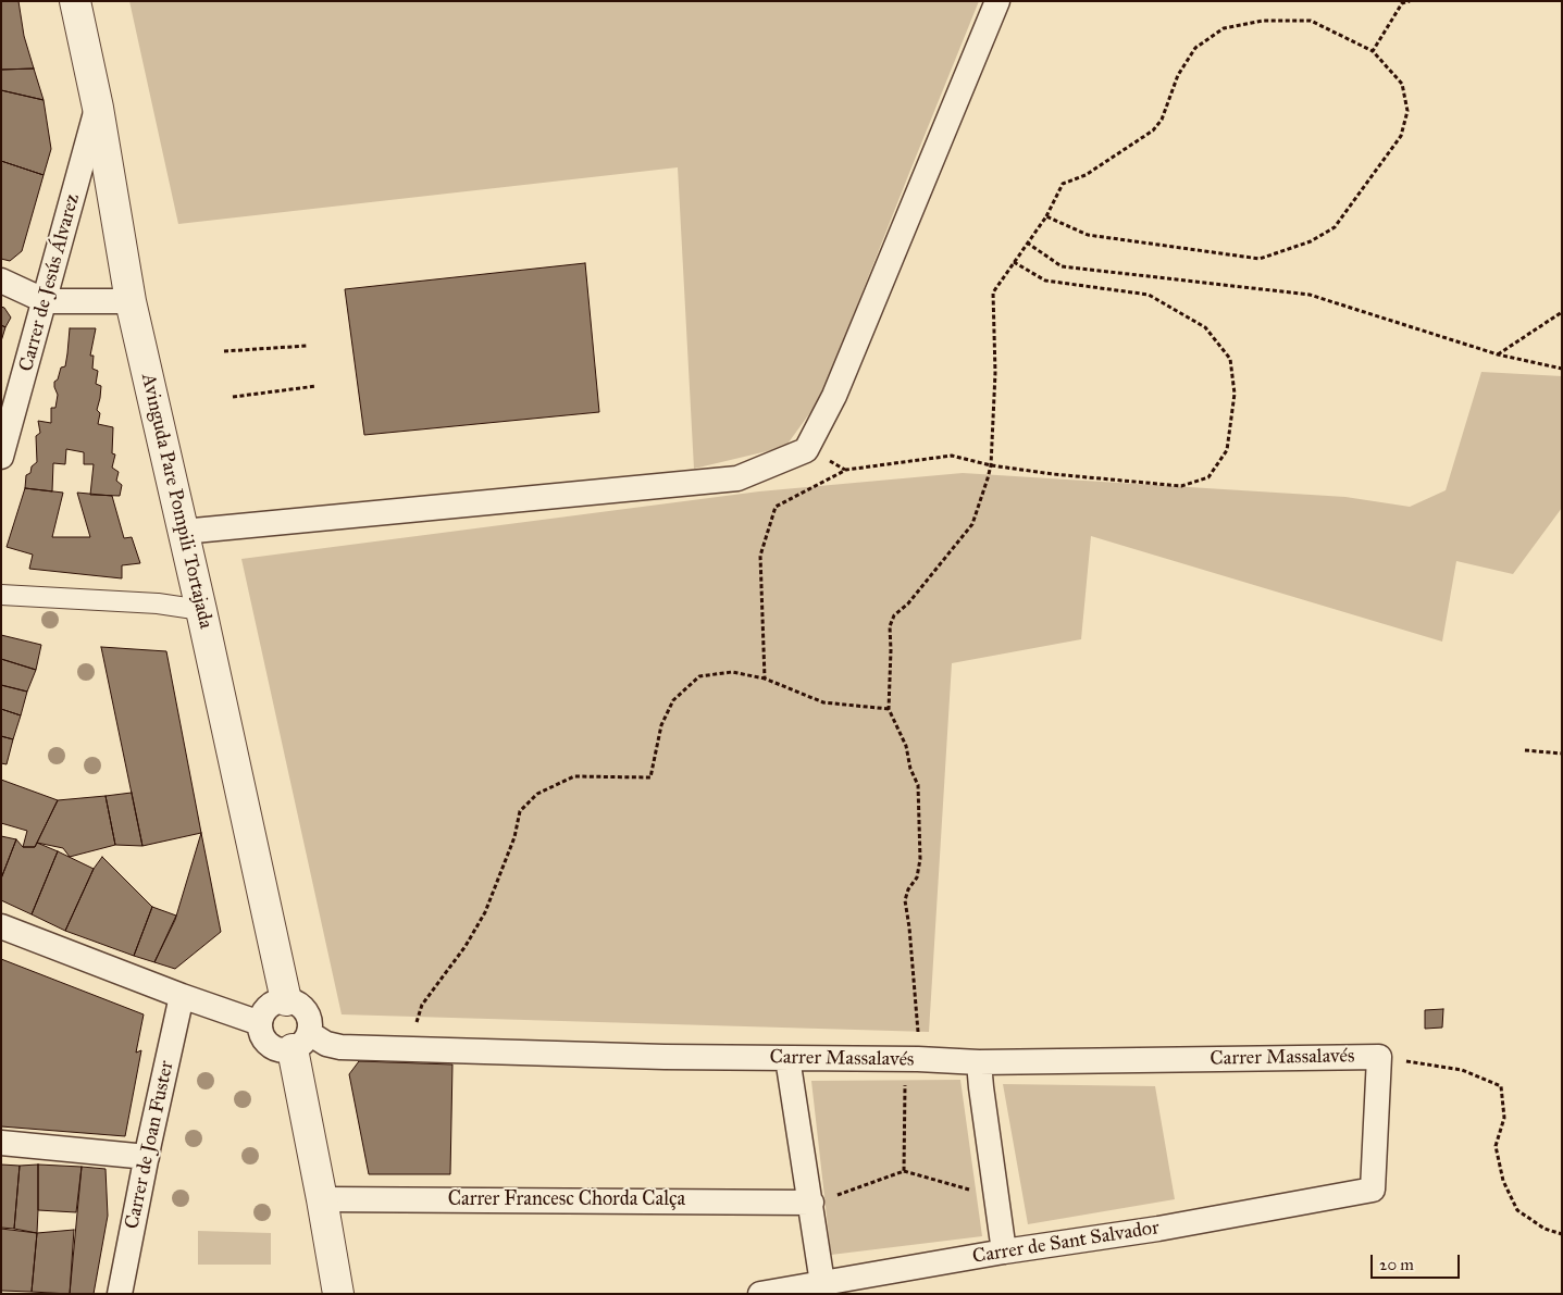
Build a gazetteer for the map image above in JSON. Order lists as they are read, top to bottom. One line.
{"streets":{"street":["Carrer de Jesús Álvarez","Avinguda Pare Pompili Tortajada","Carrer Massalavés","Carrer de Joan Fuster","Carrer Francesc Chorda Calça","Carrer de Sant Salvador"]},"crossings":[["Carrer de Jesús Álvarez","Avinguda Pare Pompili Tortajada"],["Avinguda Pare Pompili Tortajada","Carrer Massalavés"],["Carrer Massalavés","Carrer de Sant Salvador"]],"scale_bar":"20 m"}
